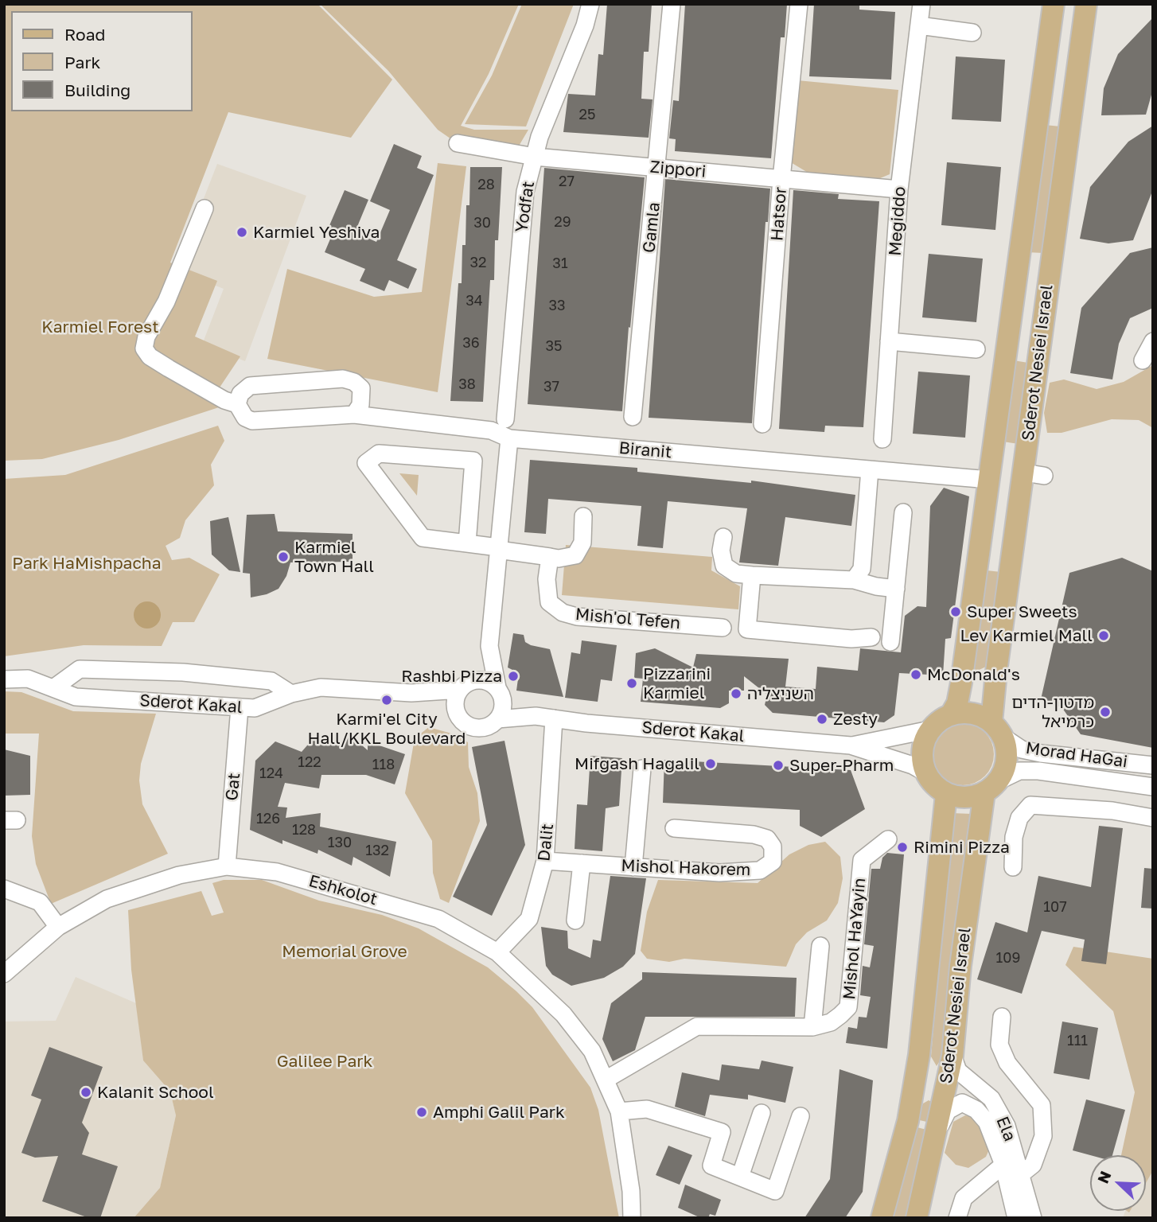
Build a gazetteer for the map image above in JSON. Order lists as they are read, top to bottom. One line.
{"streets":{"main road":["Sderot Nesiei Israel"],"street":["Zippori","Yodfat","Hatsor","Megiddo","Gamla","Biranit","Mish'ol Tefen","Sderot Kakal","Morad HaGai","Gat","Dalit","Mishol Hakorem","Eshkolot","Mishol HaYayin","Ela"]},"crossings":[["Zippori","Yodfat"],["Zippori","Hatsor"],["Zippori","Megiddo"],["Zippori","Gamla"],["Sderot Nesiei Israel","Biranit"],["Sderot Nesiei Israel","Morad HaGai"],["Sderot Nesiei Israel","Ela"],["Sderot Kakal","Gat"],["Sderot Kakal","Dalit"],["Gat","Eshkolot"],["Dalit","Mishol Hakorem"],["Dalit","Eshkolot"],["Eshkolot","Mishol HaYayin"]],"parks":["Karmiel Forest","Park HaMishpacha","Memorial Grove","Galilee Park"],"places":["Karmiel Yeshiva","Karmiel Town Hall","Super Sweets","Lev Karmiel Mall","McDonald's","Rashbi Pizza","Pizzarini Karmiel","השניצליה","Karmi'el City Hall/KKL Boulevard","מדטון-הדים כרמיאל","Zesty","Mifgash Hagalil","Super-Pharm","Rimini Pizza","Kalanit School","Amphi Galil Park"],"house_numbers":["25","27","28","29","30","32","31","34","33","36","35","38","37","122","118","124","126","128","130","132","107","109","111"],"legend":["Road","Park","Building"],"north":"top left"}
